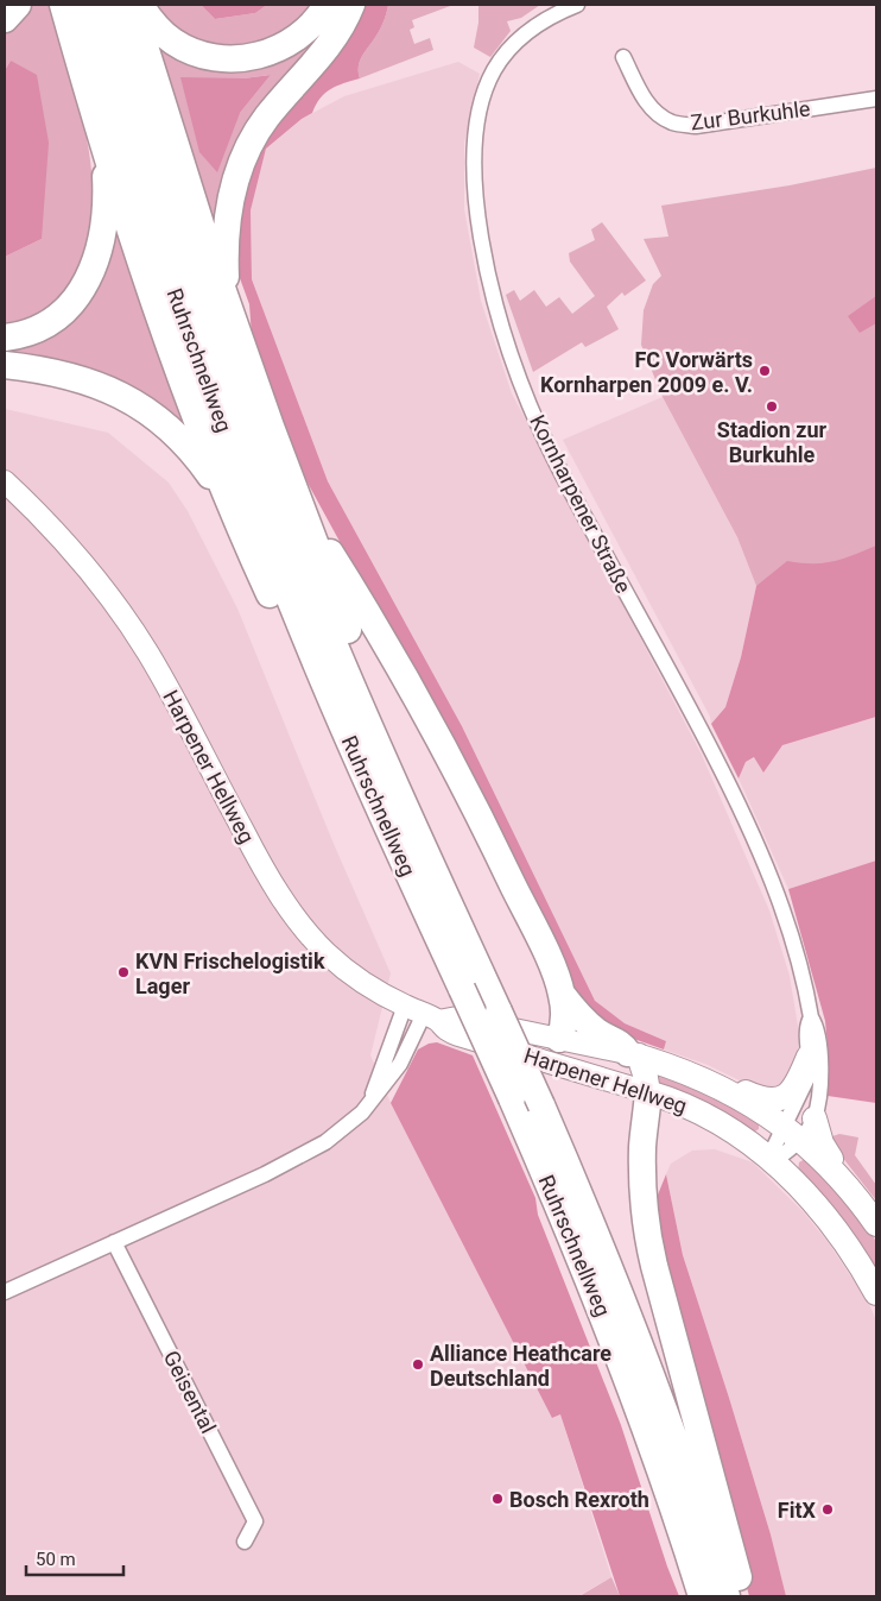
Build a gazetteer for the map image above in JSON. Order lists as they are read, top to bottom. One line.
{"streets":{"highway":["Ruhrschnellweg"],"main road":["Harpener Hellweg"],"street":["Zur Burkuhle","Kornharpener Straße","Geisental"]},"crossings":[["Kornharpener Straße","Harpener Hellweg"]],"places":["FC Vorwärts Kornharpen 2009 e. V.","Stadion zur Burkuhle","KVN Frischelogistik Lager","Alliance Heathcare Deutschland","Bosch Rexroth","FitX"],"scale_bar":"50 m"}
